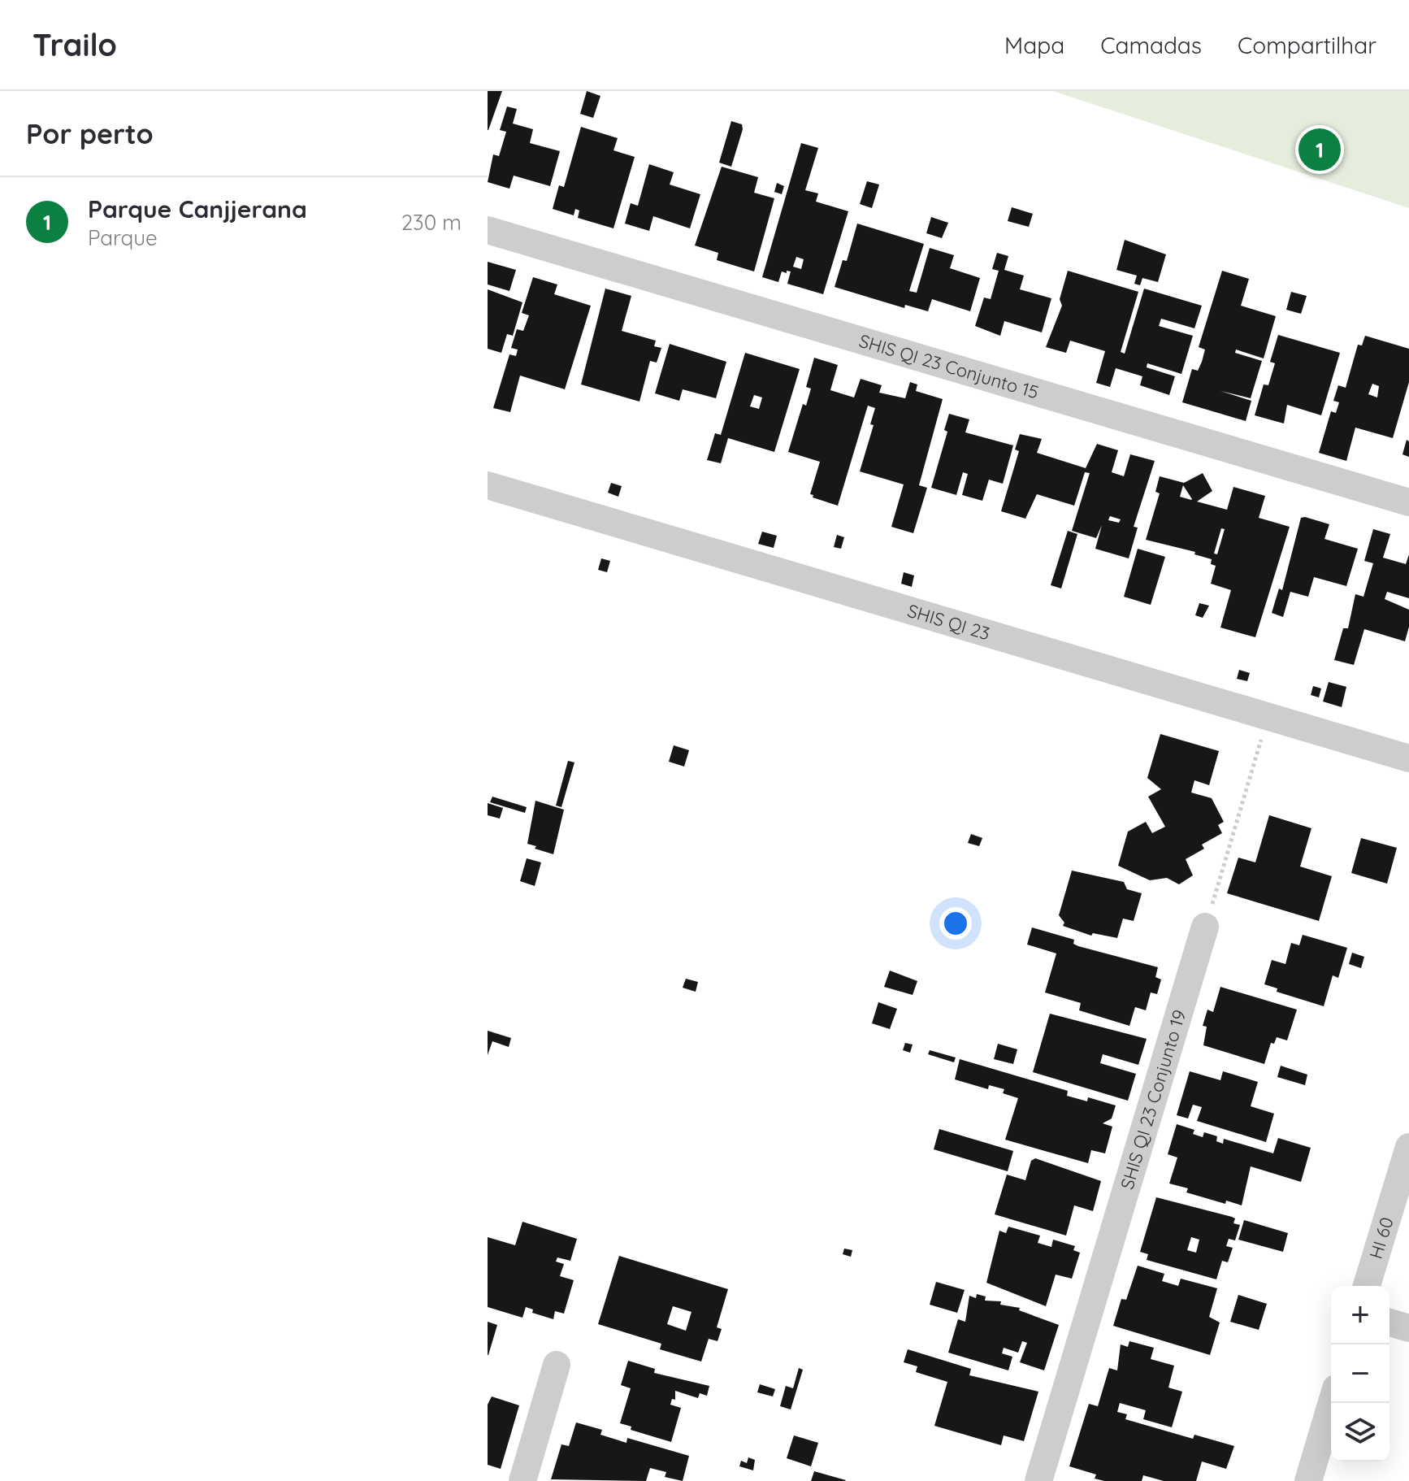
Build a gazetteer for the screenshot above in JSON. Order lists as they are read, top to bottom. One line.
{"streets":{"street":["SHIS QI 23 Conjunto 15","SHIS QI 23","SHIS QI 23 Conjunto 19","HI 60"]},"page":{"header":"Trailo","nav":["Mapa","Camadas","Compartilhar"],"heading":"Por perto","pins":"1","list":[{"mark":"1","name":"Parque Canjjerana","note":"Parque","value":"230 m"}],"map_buttons":["+","−"]}}
